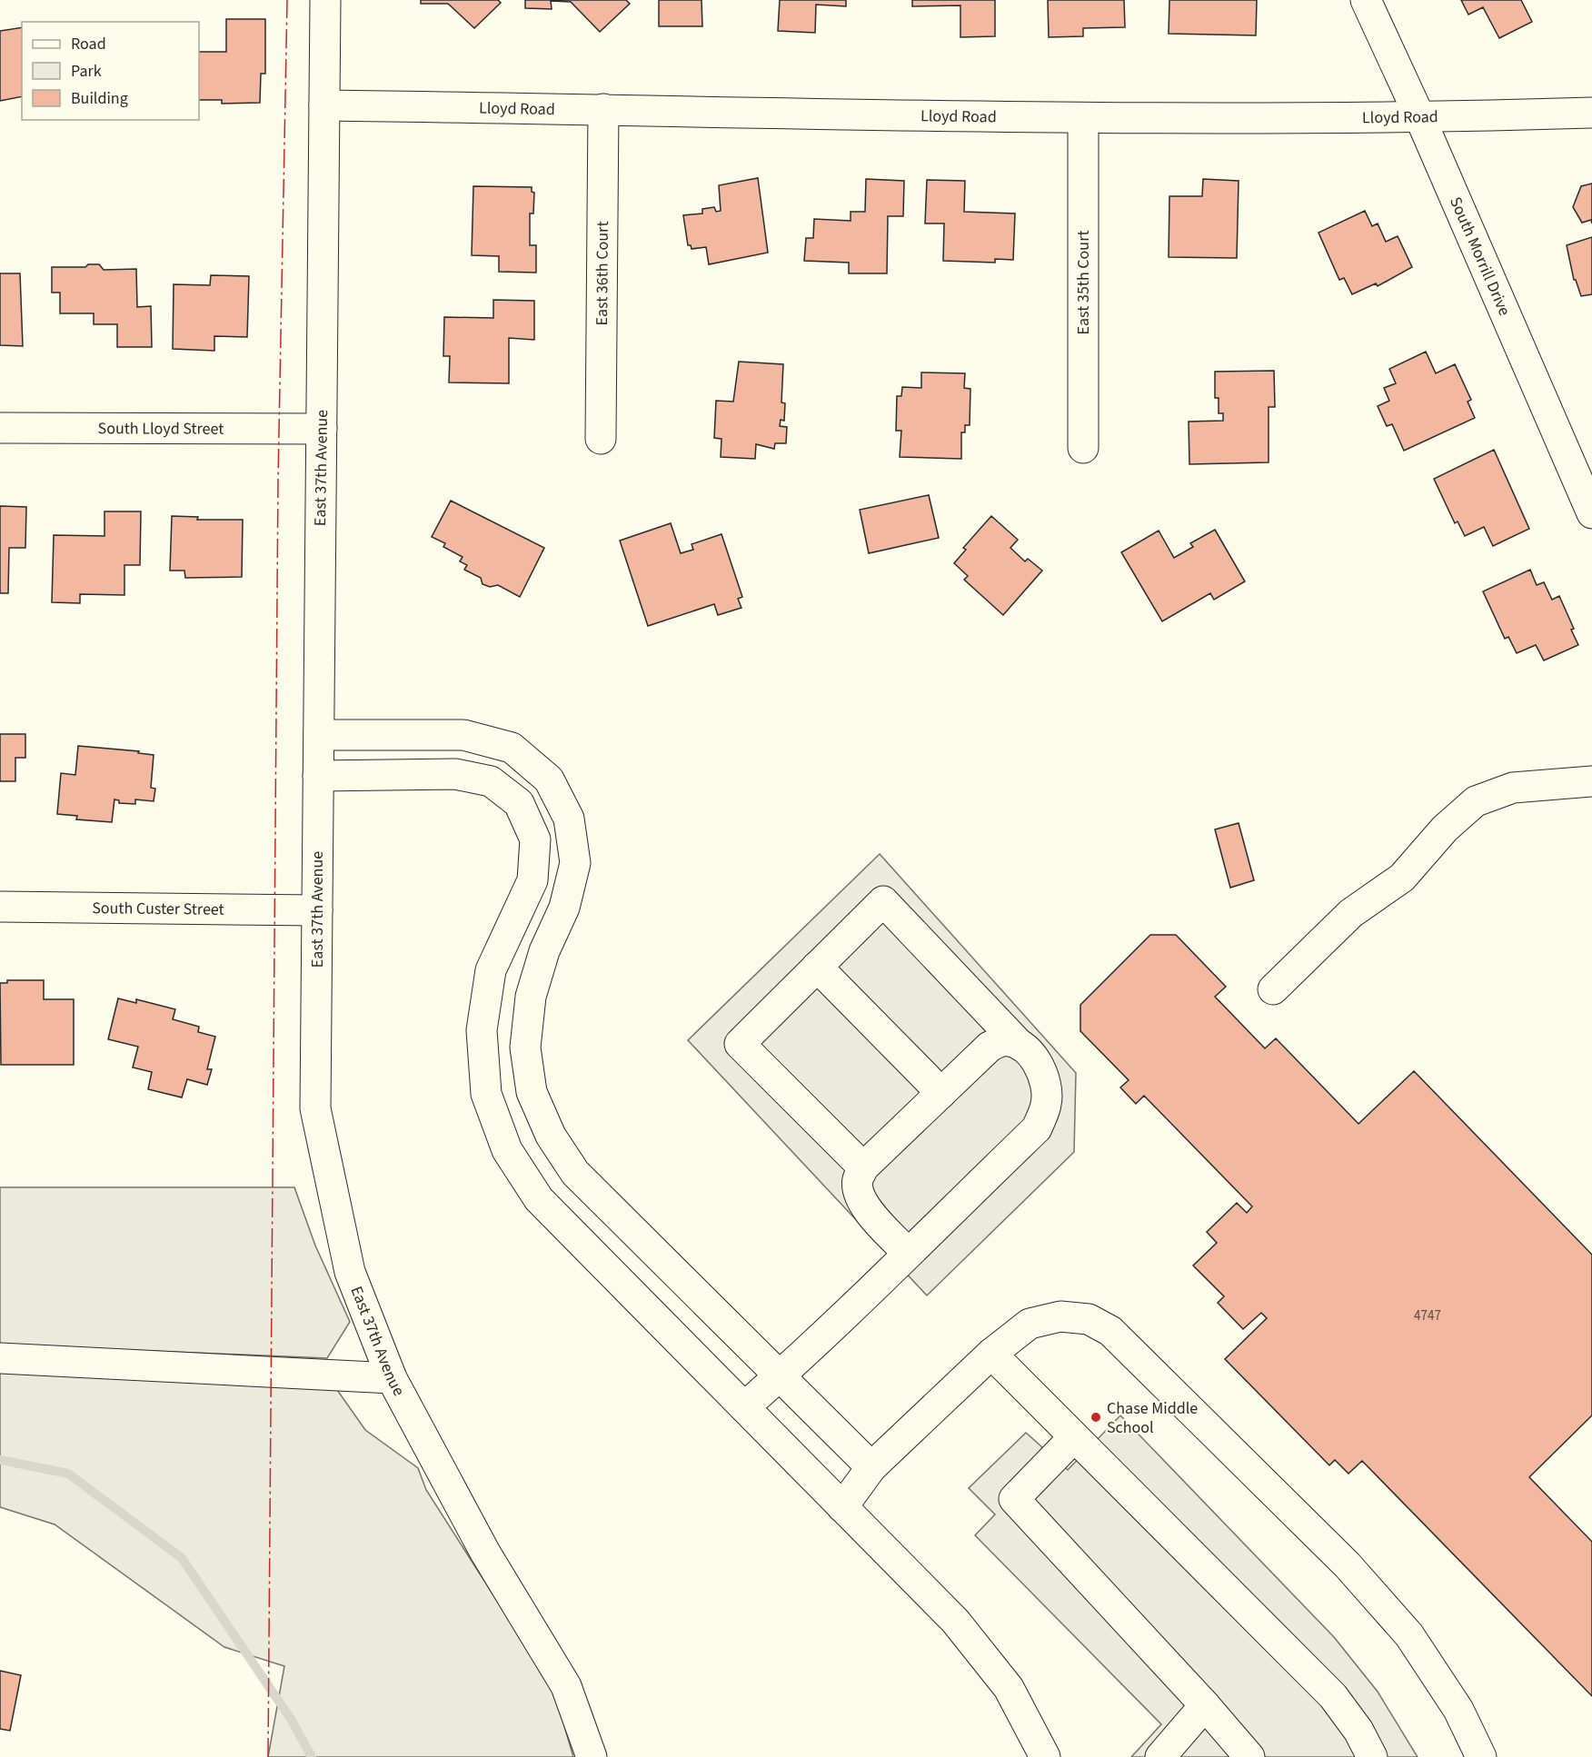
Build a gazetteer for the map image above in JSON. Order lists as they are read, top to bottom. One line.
{"streets":{"street":["Lloyd Road","South Morrill Drive","East 36th Court","East 35th Court","South Lloyd Street","East 37th Avenue","South Custer Street"]},"crossings":[["Lloyd Road","South Morrill Drive"],["Lloyd Road","East 36th Court"],["Lloyd Road","East 35th Court"],["Lloyd Road","East 37th Avenue"],["South Lloyd Street","East 37th Avenue"],["East 37th Avenue","South Custer Street"]],"places":["Chase Middle School"],"house_numbers":["4747"],"legend":["Road","Park","Building"]}
